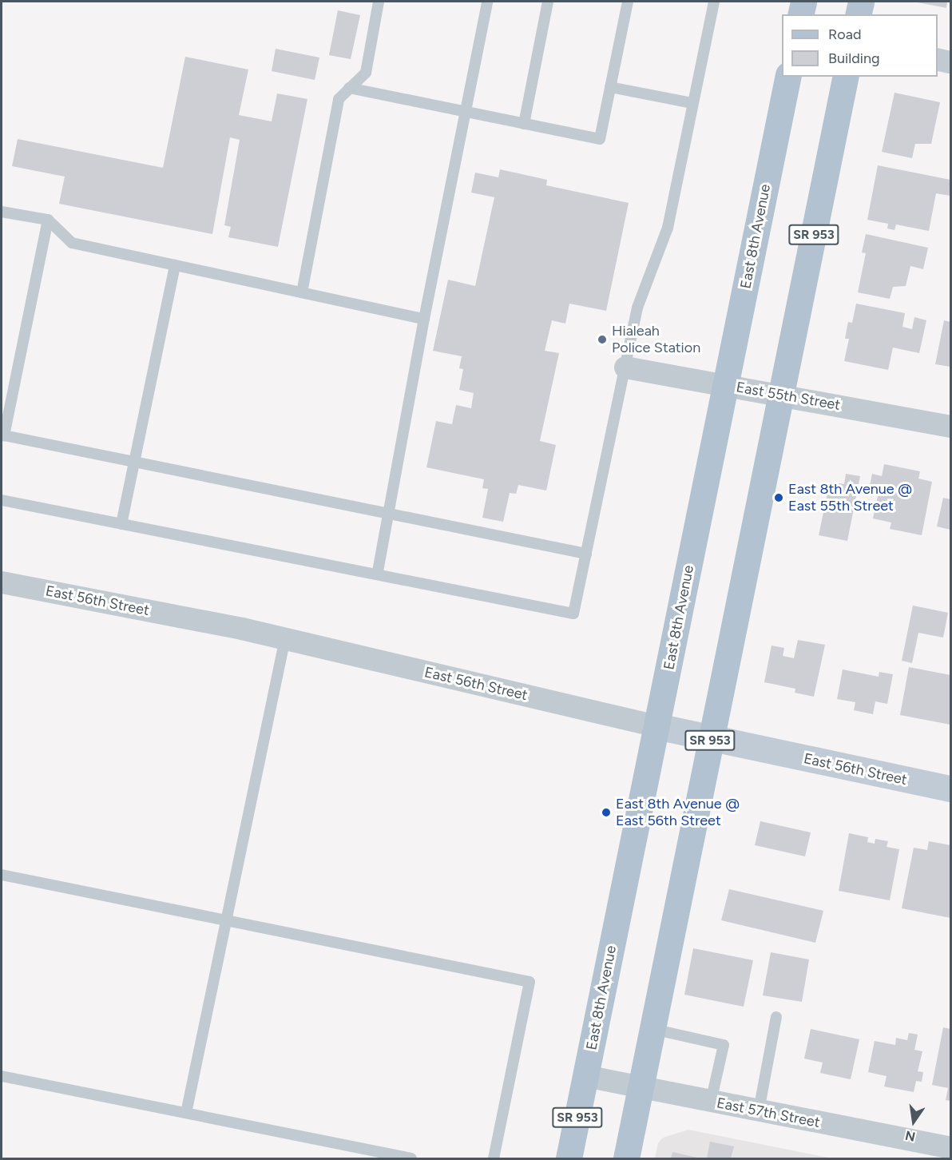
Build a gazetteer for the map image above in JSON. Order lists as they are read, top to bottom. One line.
{"streets":{"main road":["SR 953","East 8th Avenue"],"street":["East 55th Street","East 56th Street","East 57th Street"]},"crossings":[["SR 953","East 55th Street"],["SR 953","East 56th Street"],["SR 953","East 57th Street"],["East 8th Avenue","East 55th Street"],["East 8th Avenue","East 56th Street"],["East 8th Avenue","East 57th Street"]],"places":["Hialeah Police Station","East 8th Avenue @ East 55th Street","East 8th Avenue @ East 56th Street"],"legend":["Road","Building"],"north":"bottom"}
